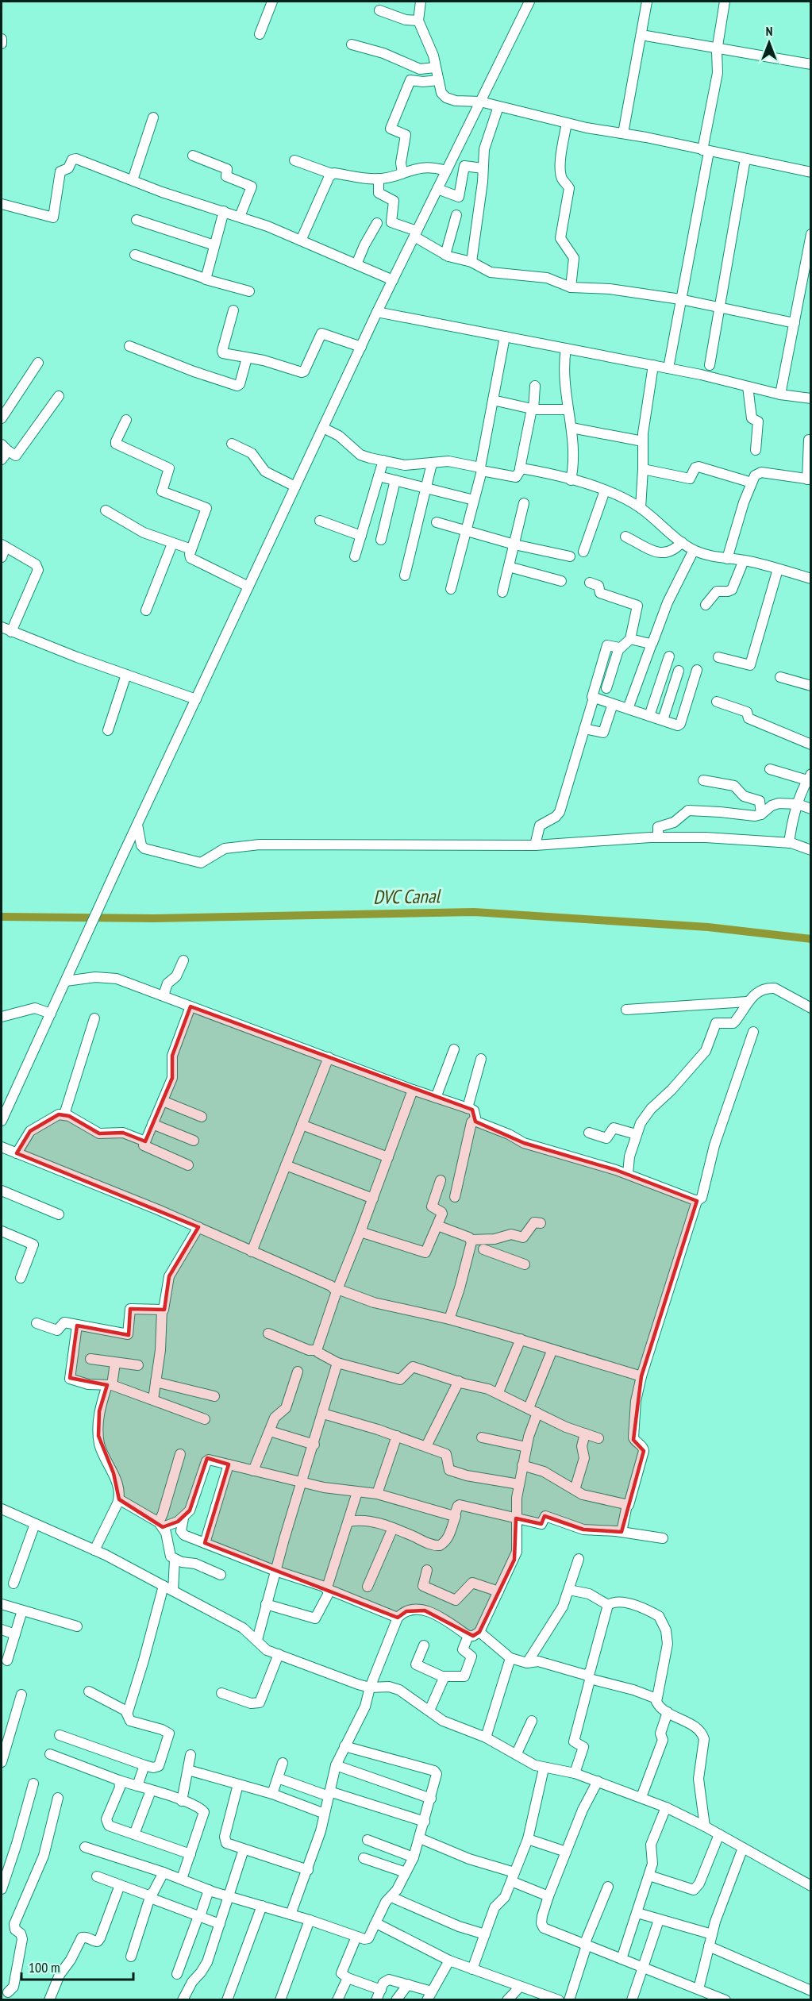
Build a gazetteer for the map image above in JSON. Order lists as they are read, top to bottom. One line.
{"water":["DVC Canal"],"scale_bar":"100 m","north":"top"}
